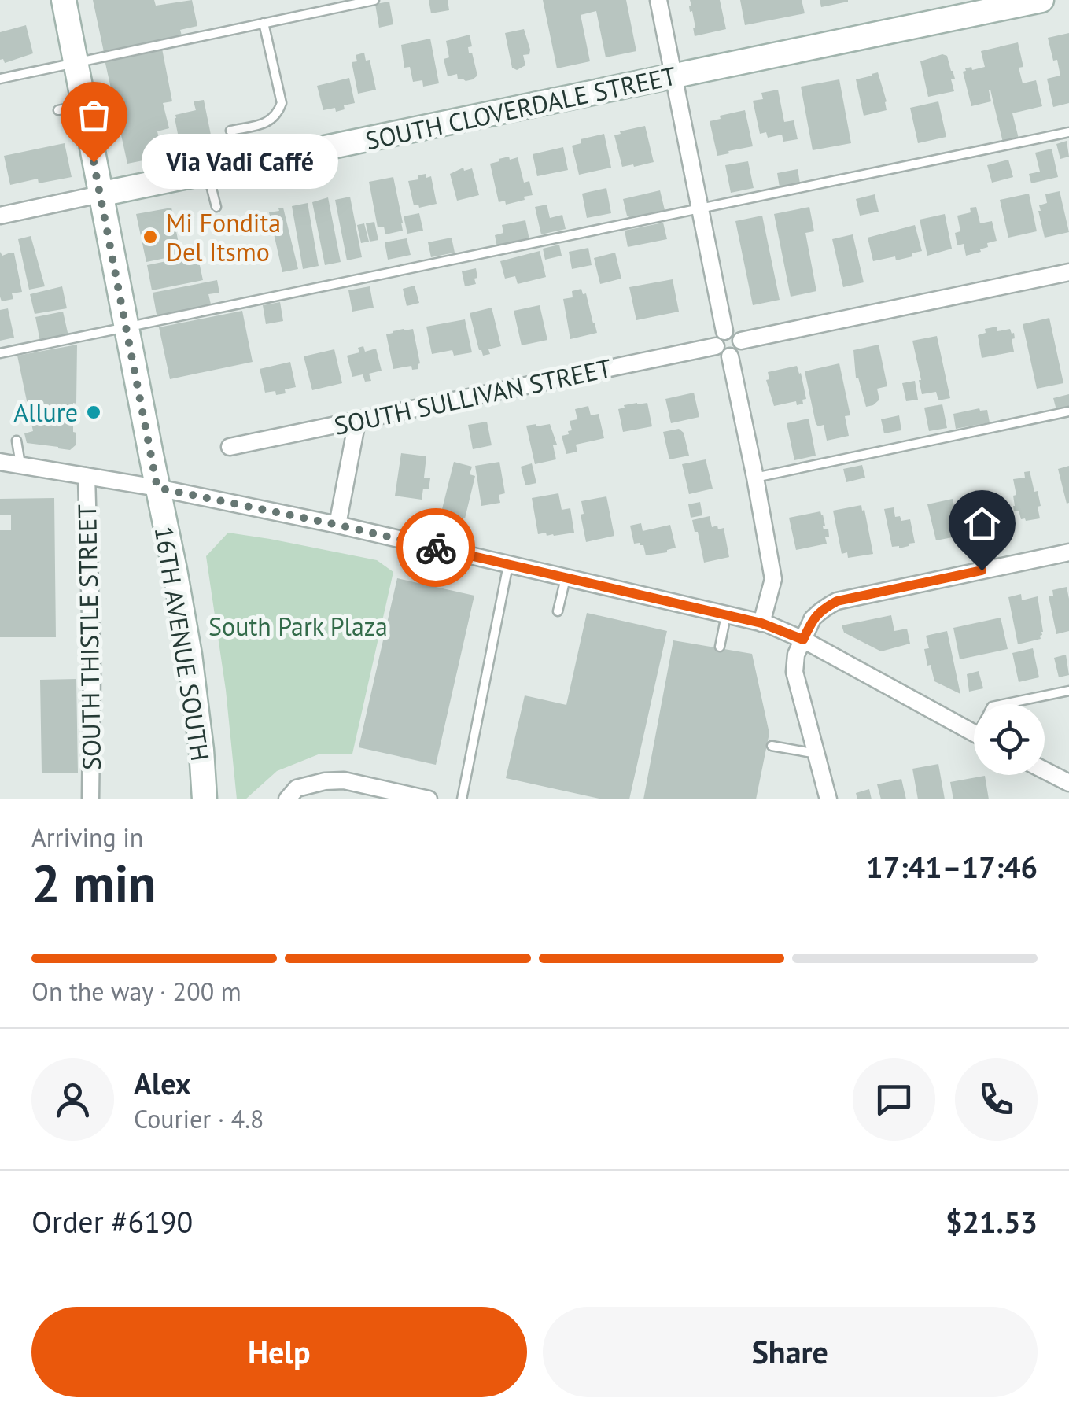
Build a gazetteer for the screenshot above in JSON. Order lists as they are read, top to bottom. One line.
{"streets":{"main road":["SOUTH CLOVERDALE STREET","16TH AVENUE SOUTH"],"street":["SOUTH SULLIVAN STREET","SOUTH THISTLE STREET"]},"crossings":[["SOUTH CLOVERDALE STREET","16TH AVENUE SOUTH"]],"parks":["South Park Plaza"],"places":["Via Vadi Caffé","Mi Fondita Del Itsmo","Allure"],"page":{"bubble":"Via Vadi Caffé","heading":["2 min","Arriving in","17:41–17:46"],"panel":["Alex","Courier · 4.8","Order #6190","$21.53"],"bar":"On the way · 200 m","buttons":["Help","Share"]}}
